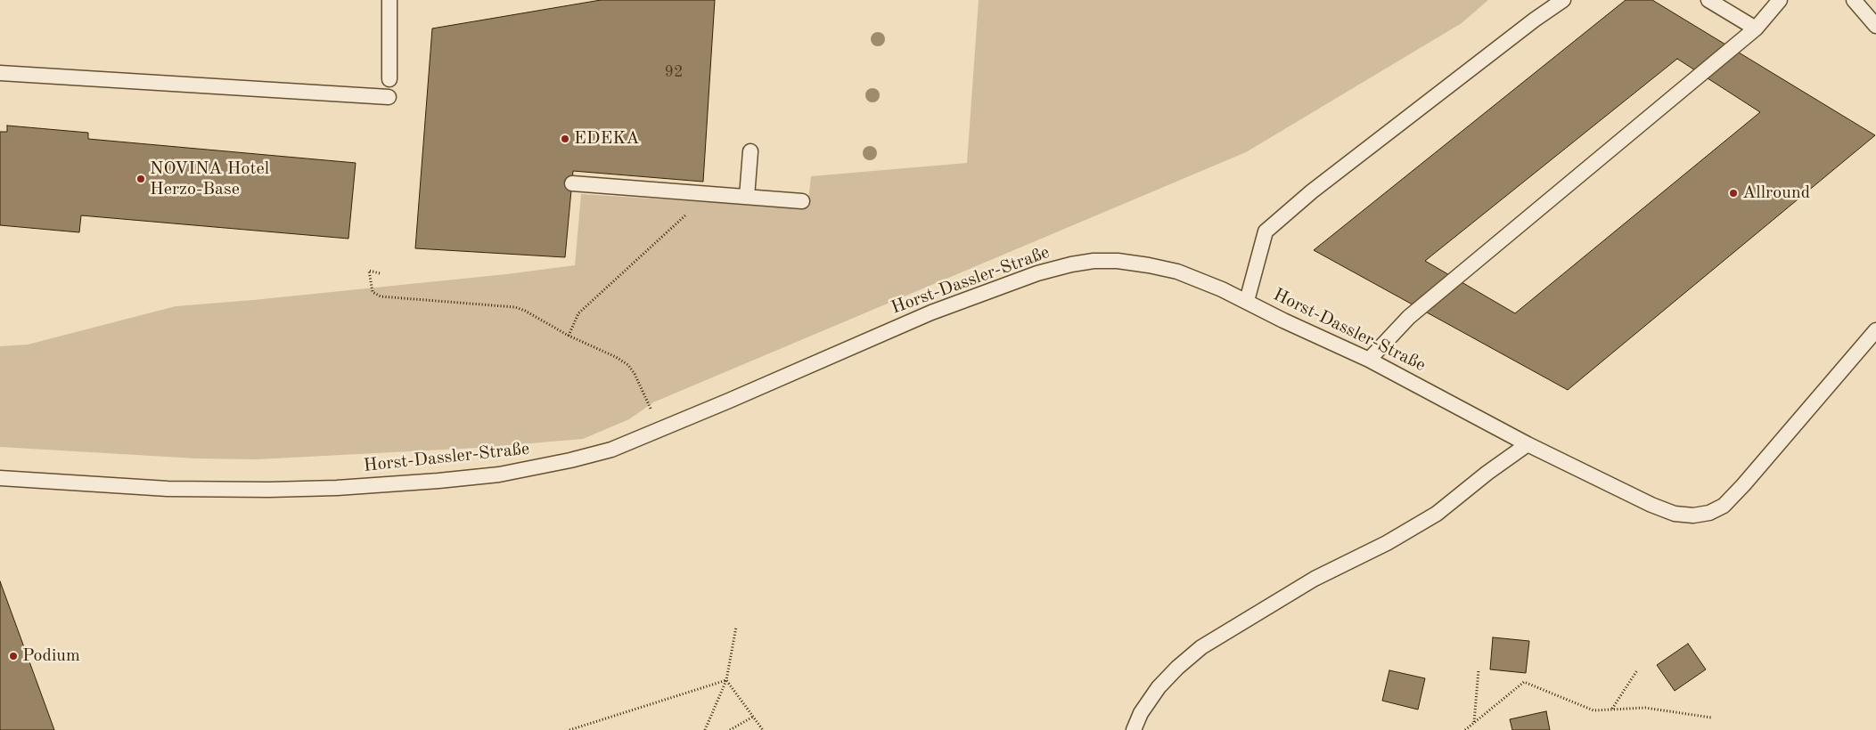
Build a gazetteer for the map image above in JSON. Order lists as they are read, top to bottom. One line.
{"streets":{"lane":["Horst-Dassler-Straße"]},"places":["EDEKA","NOVINA Hotel Herzo-Base","Allround","Podium"],"house_numbers":["92"]}
